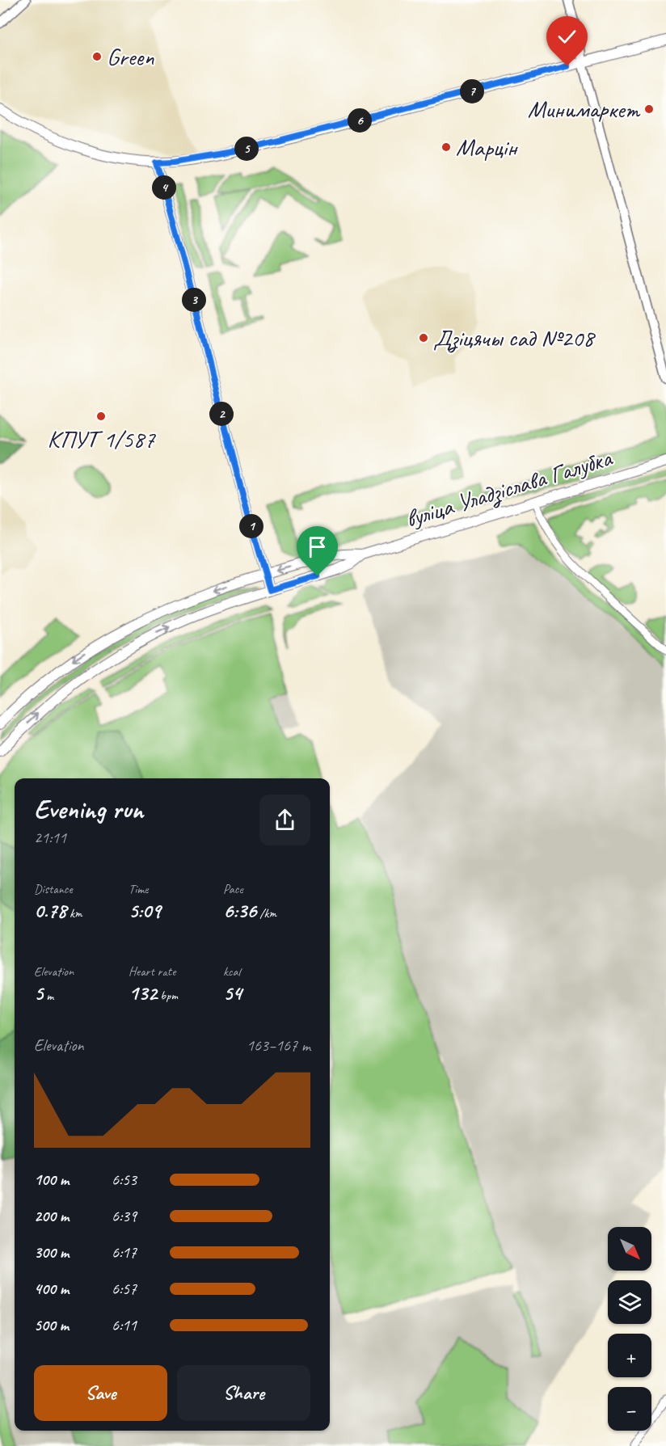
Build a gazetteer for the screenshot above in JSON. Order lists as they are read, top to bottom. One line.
{"streets":{"main road":["вуліца Уладзіслава Галубка"]},"places":["Green","Минимаркет","Марцін","Дзіцячы сад №208","КПУТ 1/587"],"north":"bottom right","page":{"pins":["7","6","5","4","3","2","1"],"heading":["Evening run","21:11"],"stats":[["Distance","0.78 km"],["Time","5:09"],["Pace","6:36 /km"],["Elevation","5 m"],["Heart rate","132 bpm"],["kcal","54"]],"chart":["Elevation","163–167 m"],"list":[{"name":"100 m","note":"6:53"},{"name":"200 m","note":"6:39"},{"name":"300 m","note":"6:17"},{"name":"400 m","note":"6:57"},{"name":"500 m","note":"6:11"}],"map_buttons":["+","−"],"buttons":["Save","Share"]}}
